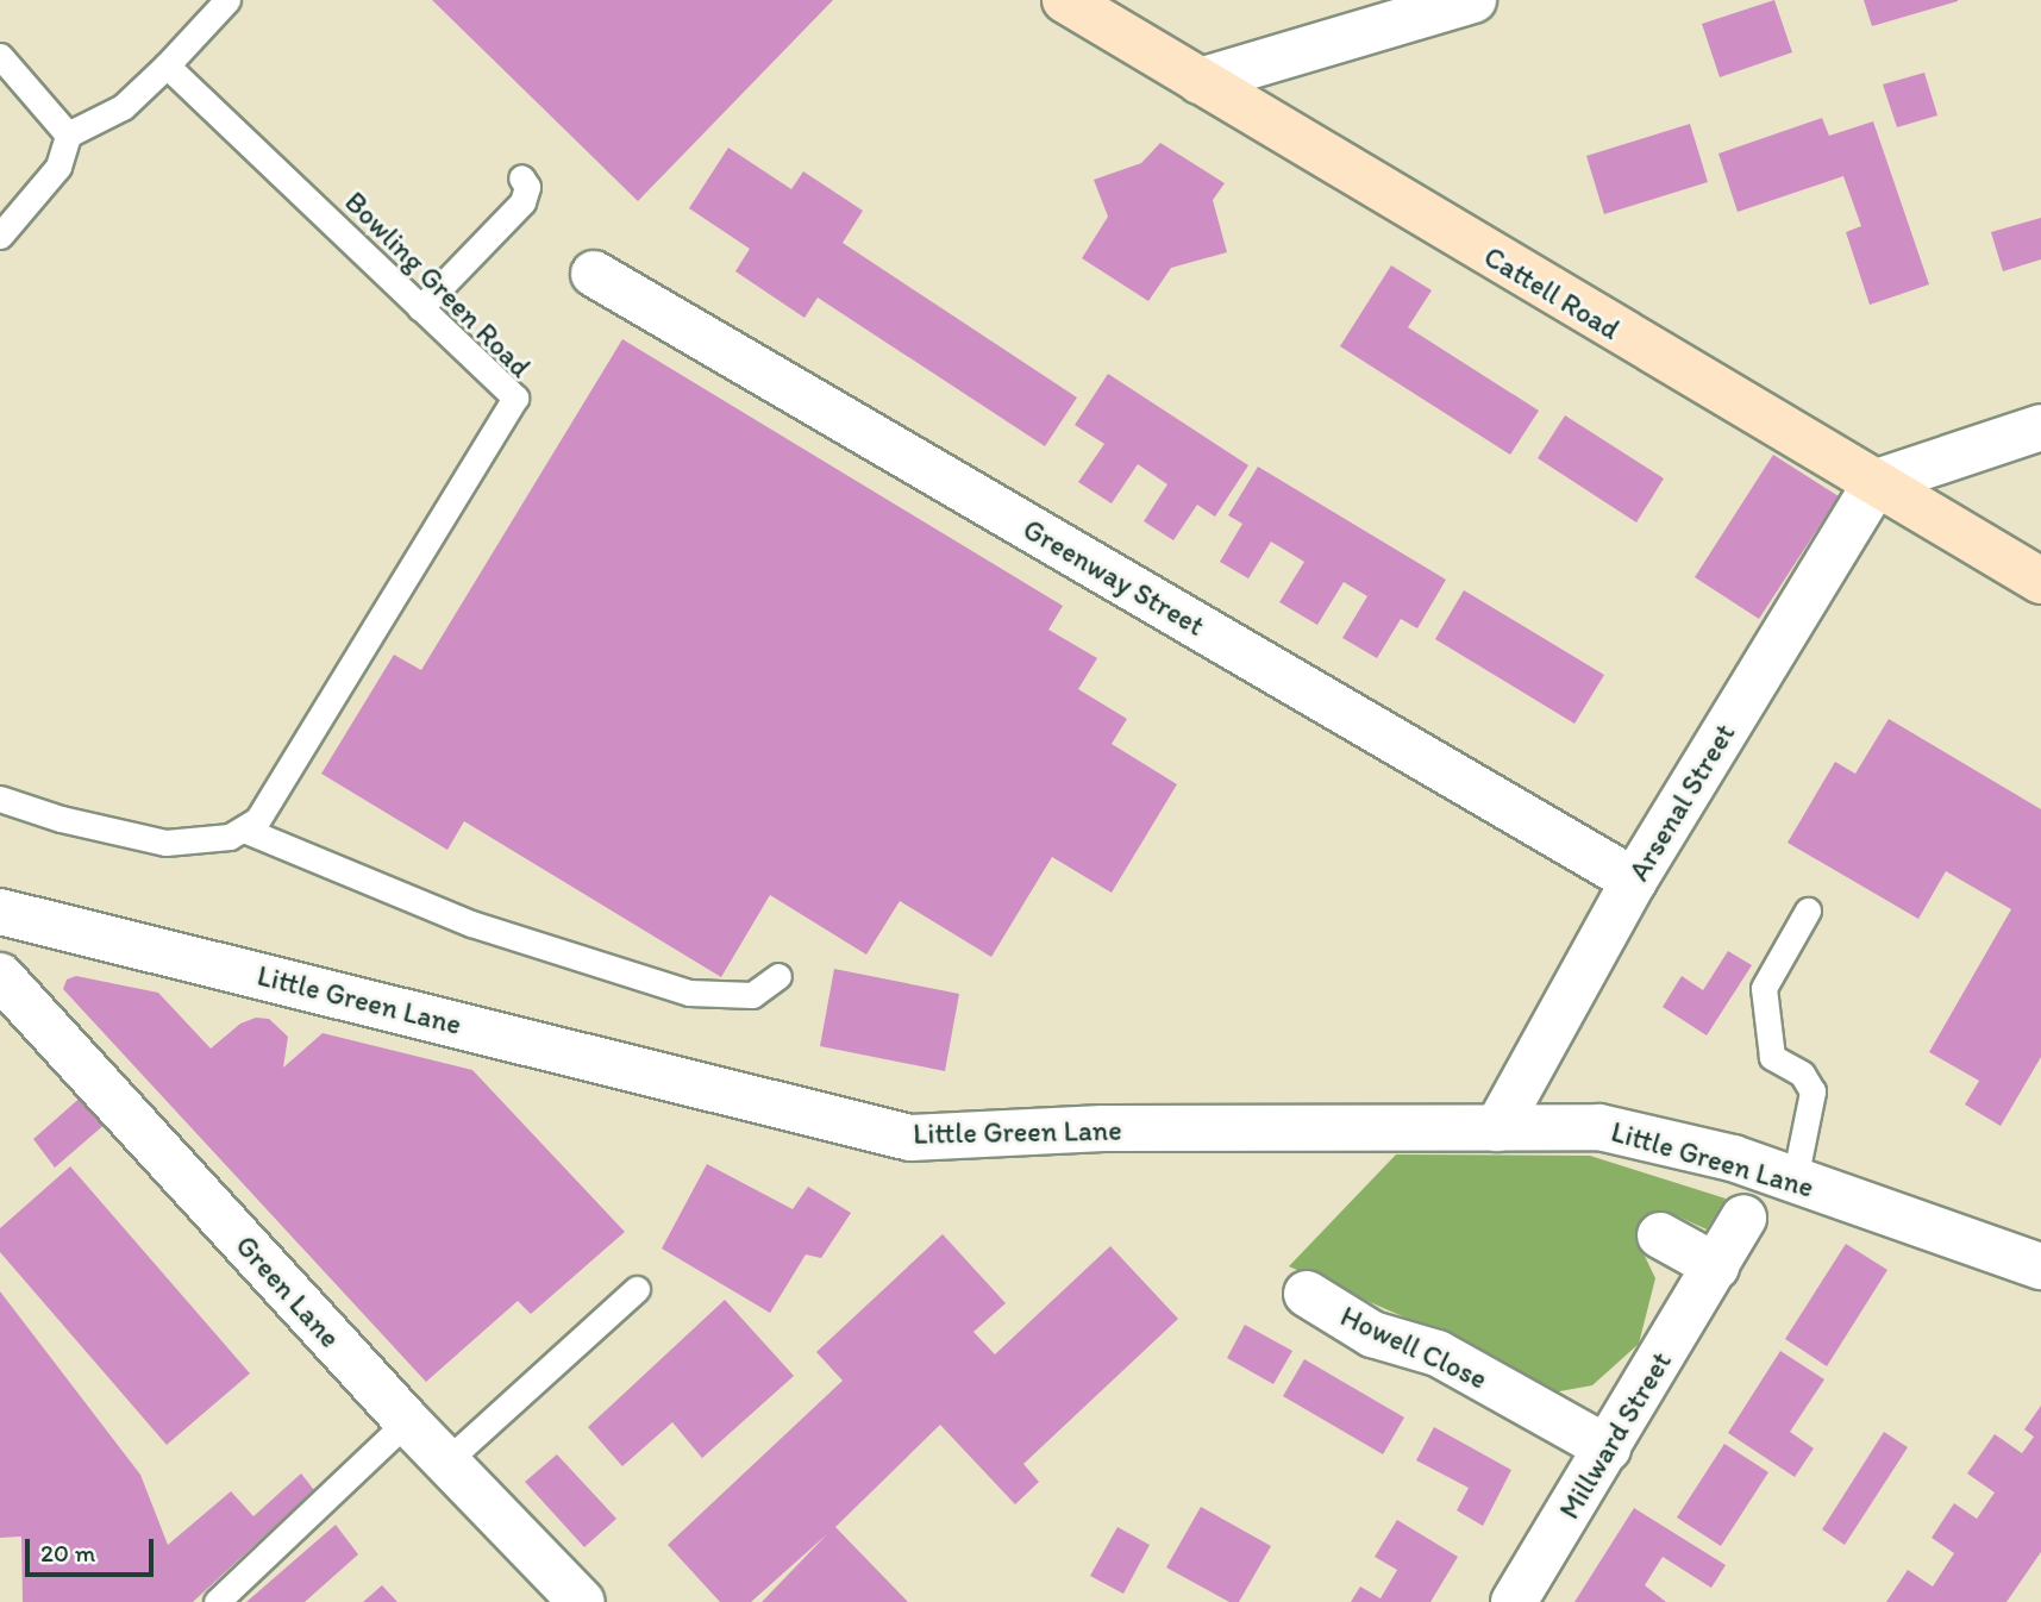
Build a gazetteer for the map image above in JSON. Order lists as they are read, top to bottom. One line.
{"streets":{"main road":["Cattell Road"],"street":["Greenway Street","Arsenal Street","Little Green Lane","Green Lane","Howell Close","Millward Street"],"lane":["Bowling Green Road"]},"crossings":[["Cattell Road","Arsenal Street"],["Greenway Street","Arsenal Street"],["Arsenal Street","Little Green Lane"],["Howell Close","Millward Street"]],"scale_bar":"20 m"}
